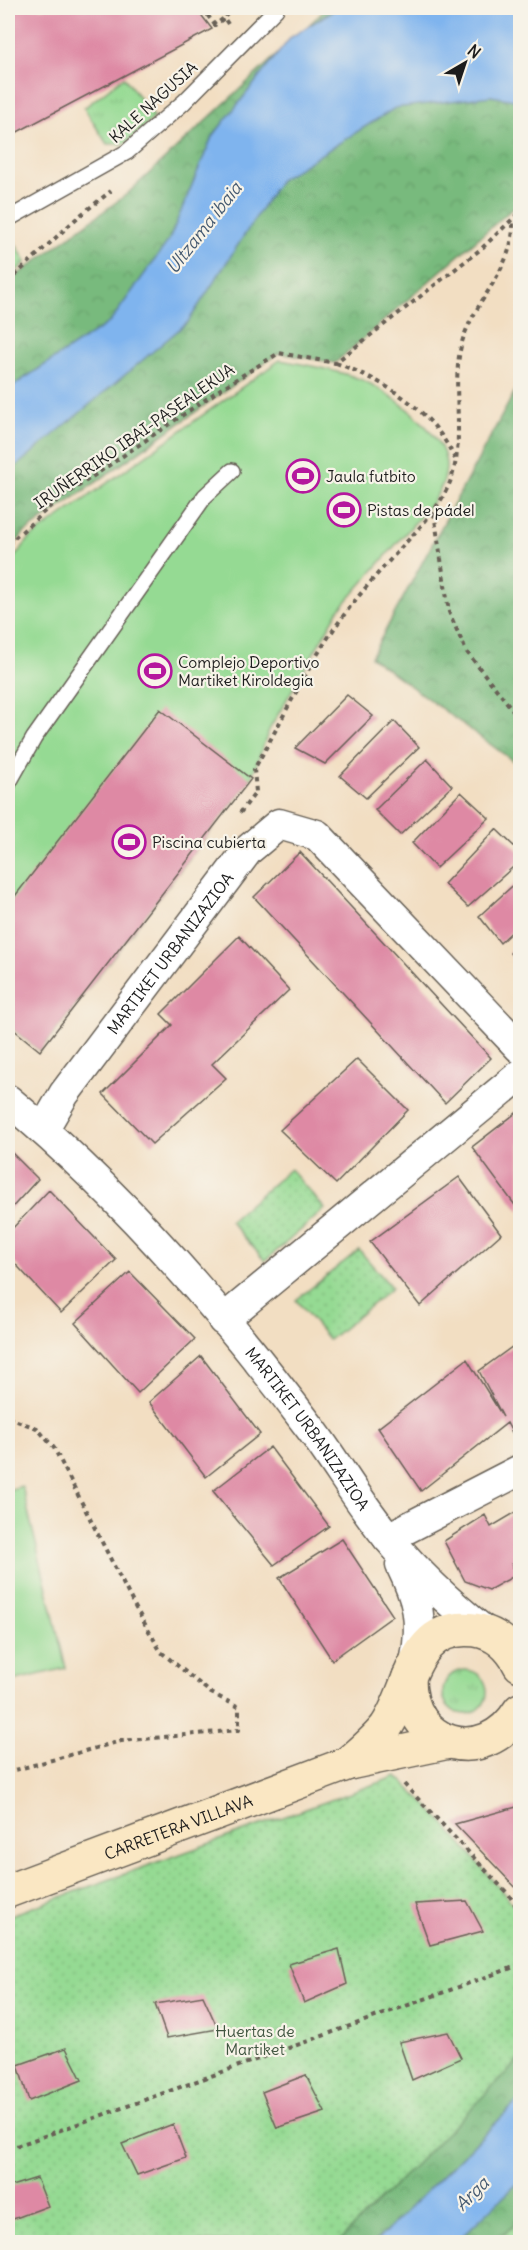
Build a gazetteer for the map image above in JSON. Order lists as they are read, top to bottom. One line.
{"streets":{"main road":["CARRETERA VILLAVA"],"street":["MARTIKET URBANIZAZIOA"],"lane":["KALE NAGUSIA"],"path":["IRUÑERRIKO IBAI-PASEALEKUA"]},"crossings":[["MARTIKET URBANIZAZIOA","CARRETERA VILLAVA"]],"water":["Ultzama ibaia","Arga"],"parks":["Huertas de Martiket"],"places":{"sports":["Jaula futbito","Pistas de pádel","Complejo Deportivo Martiket Kiroldegia","Piscina cubierta"]},"north":"top right"}
